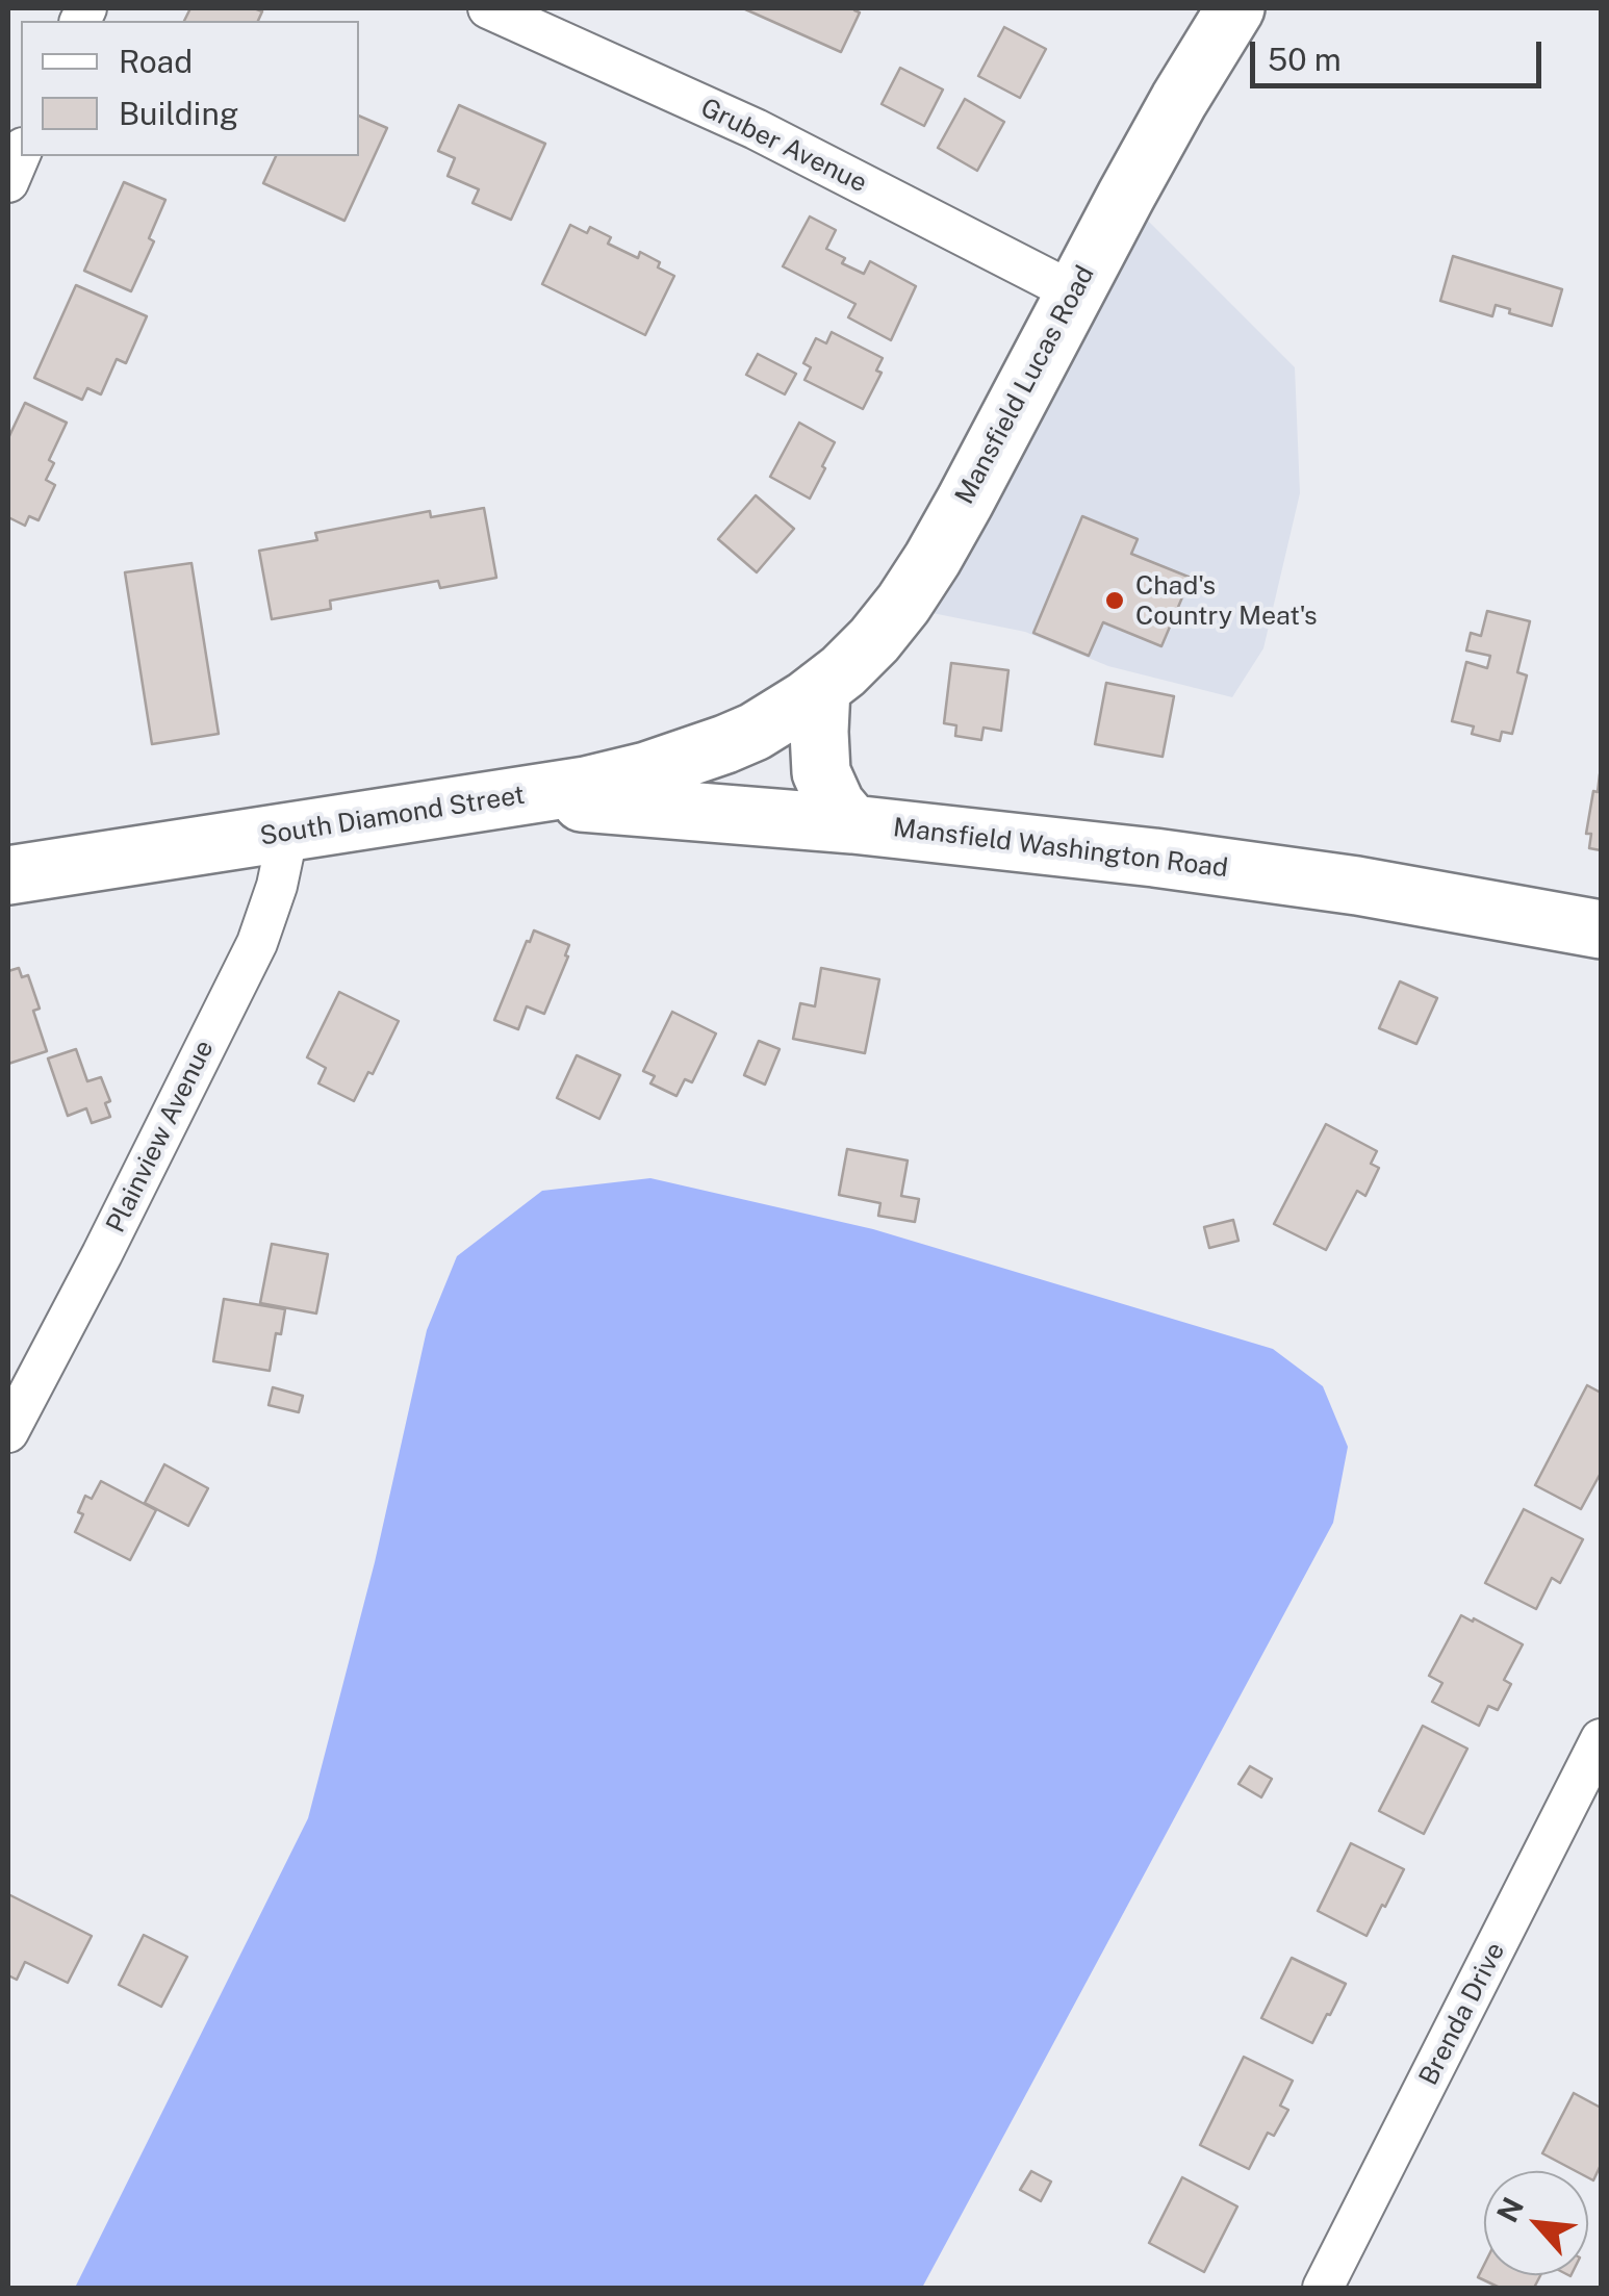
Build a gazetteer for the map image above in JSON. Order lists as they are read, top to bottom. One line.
{"streets":{"street":["Gruber Avenue","Mansfield Lucas Road","South Diamond Street","Mansfield Washington Road","Plainview Avenue","Brenda Drive"]},"crossings":[["Gruber Avenue","Mansfield Lucas Road"],["Mansfield Lucas Road","South Diamond Street"],["South Diamond Street","Mansfield Washington Road"],["South Diamond Street","Plainview Avenue"]],"places":["Chad's Country Meat's"],"legend":["Road","Building"],"scale_bar":"50 m","north":"top left"}
